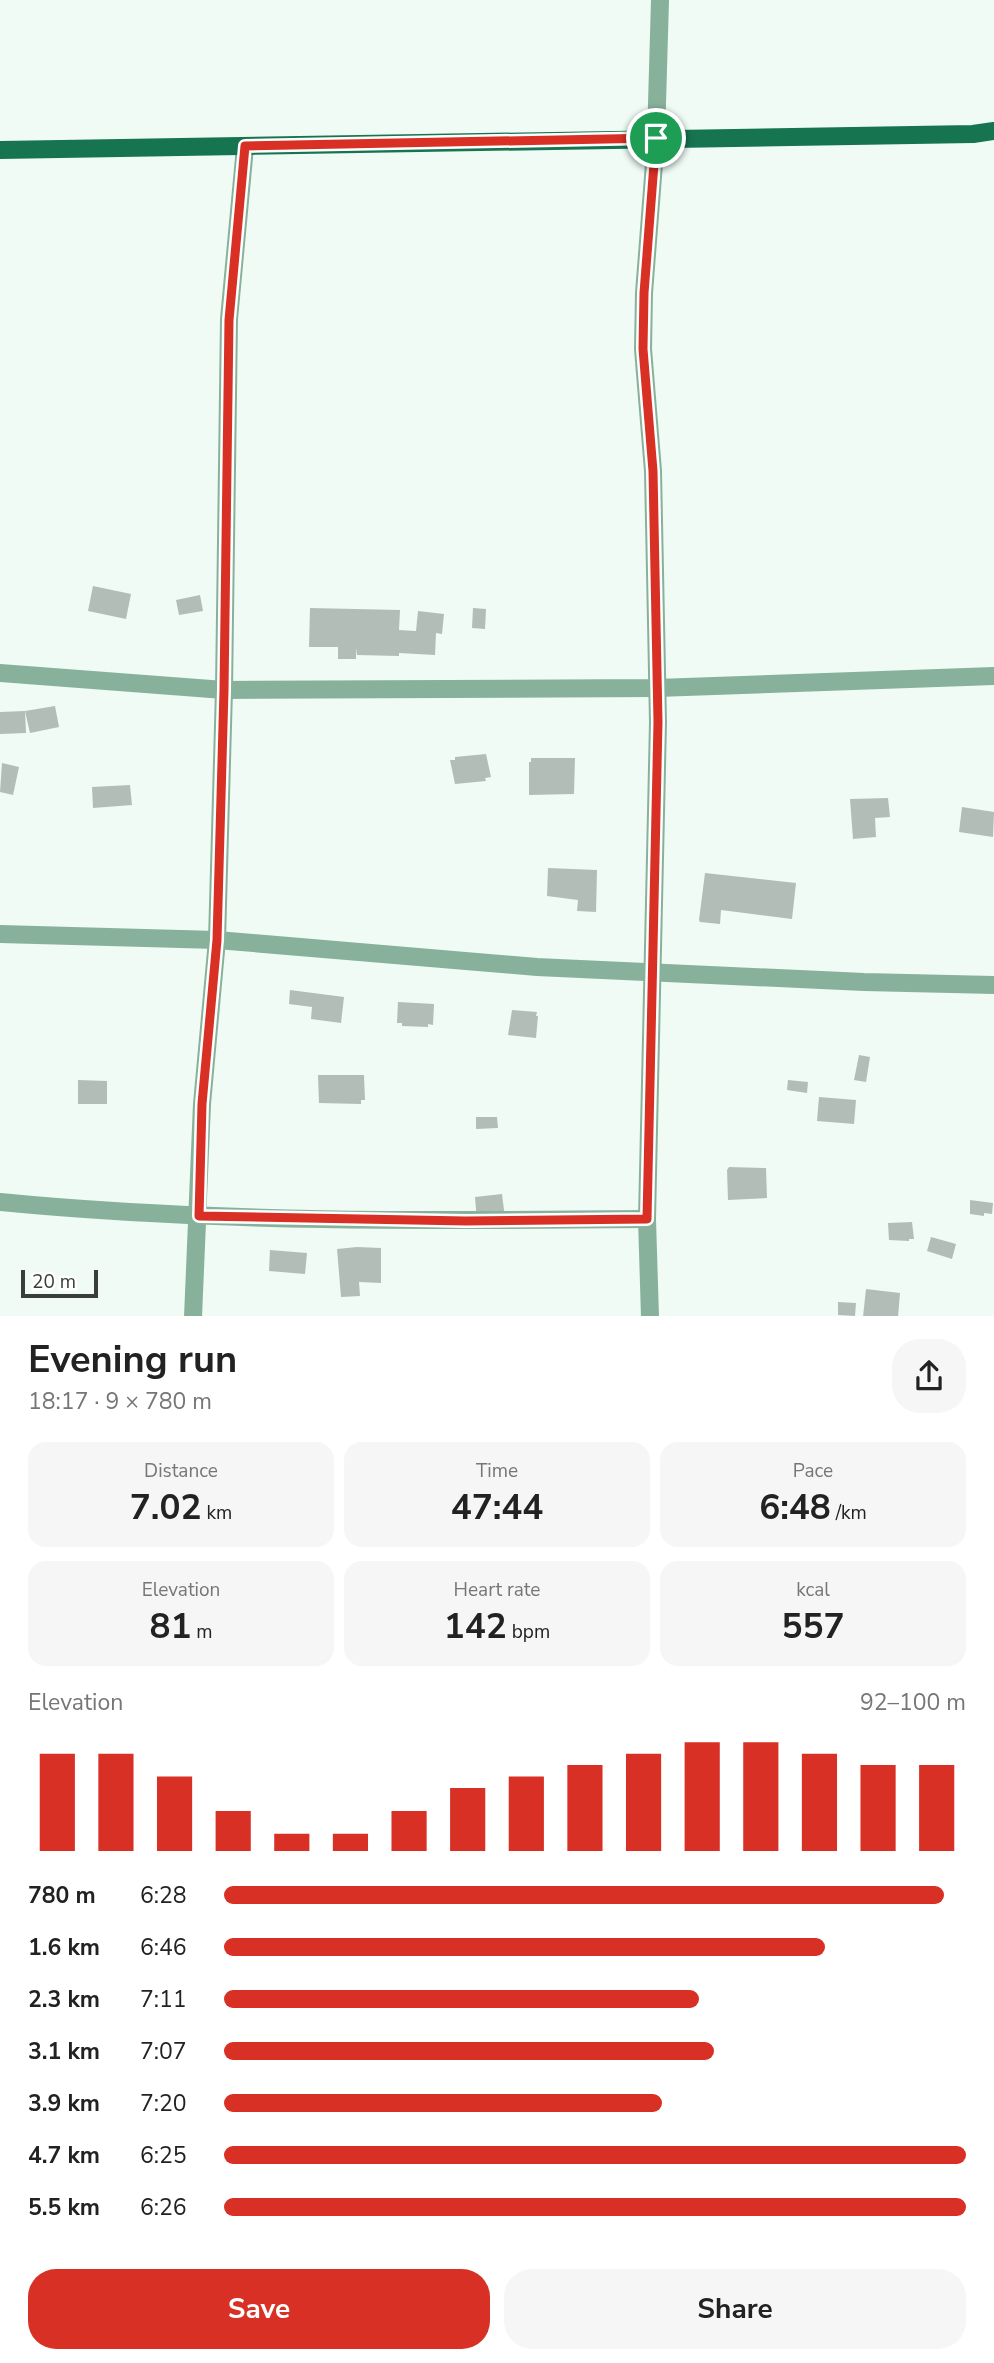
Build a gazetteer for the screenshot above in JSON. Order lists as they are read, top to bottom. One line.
{"scale_bar":"20 m","page":{"scale":"20 m","heading":["Evening run","18:17 · 9 × 780 m"],"stats":[["Distance","7.02 km"],["Time","47:44"],["Pace","6:48 /km"],["Elevation","81 m"],["Heart rate","142 bpm"],["kcal","557"]],"chart":["Elevation","92–100 m"],"list":[{"name":"780 m","note":"6:28"},{"name":"1.6 km","note":"6:46"},{"name":"2.3 km","note":"7:11"},{"name":"3.1 km","note":"7:07"},{"name":"3.9 km","note":"7:20"},{"name":"4.7 km","note":"6:25"},{"name":"5.5 km","note":"6:26"}],"buttons":["Save","Share"]}}
